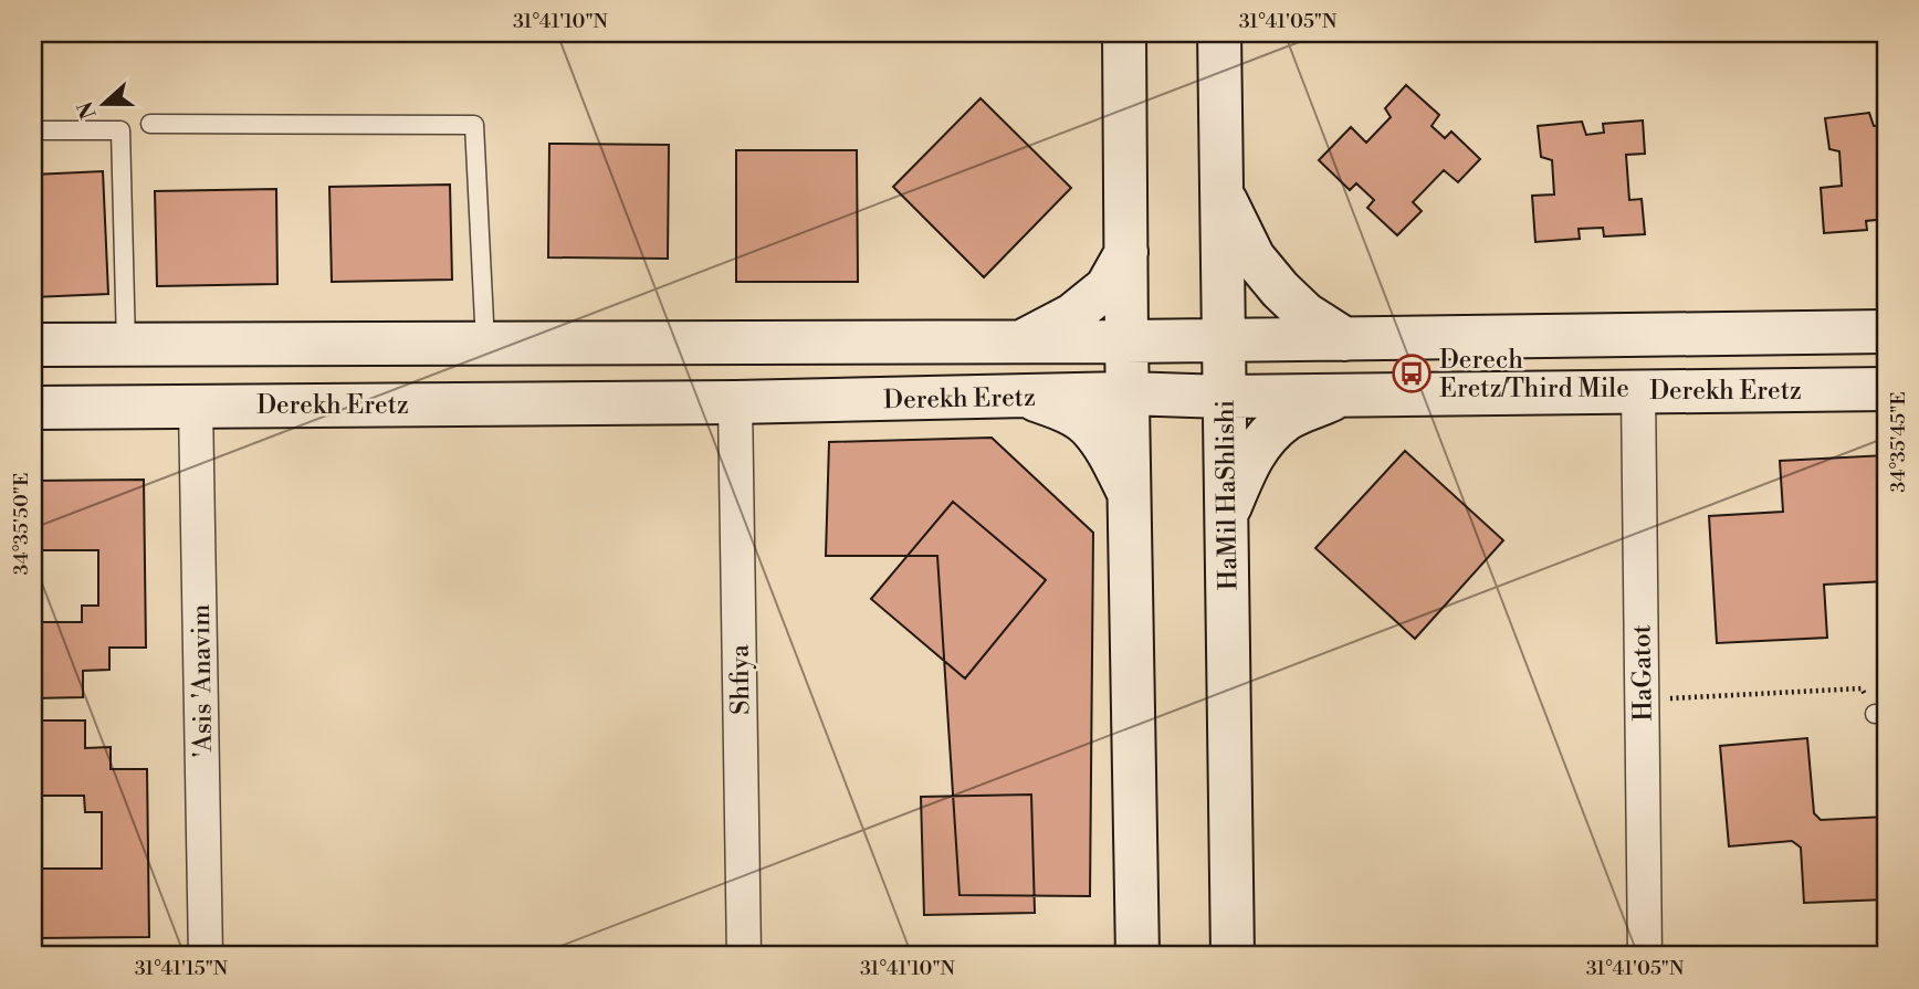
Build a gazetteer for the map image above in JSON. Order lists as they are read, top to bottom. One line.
{"streets":{"main road":["Derekh Eretz","HaMil HaShlishi"],"street":["HaGatot","Shfiya","'Asis 'Anavim"]},"crossings":[["Derekh Eretz","HaMil HaShlishi"],["Derekh Eretz","HaGatot"],["Derekh Eretz","Shfiya"],["Derekh Eretz","'Asis 'Anavim"]],"places":{"bus stop":["Derech Eretz/Third Mile"]},"north":"left","coordinates":["31°41'10\"N","31°41'05\"N","34°35'45\"E","34°35'50\"E","31°41'15\"N"]}
